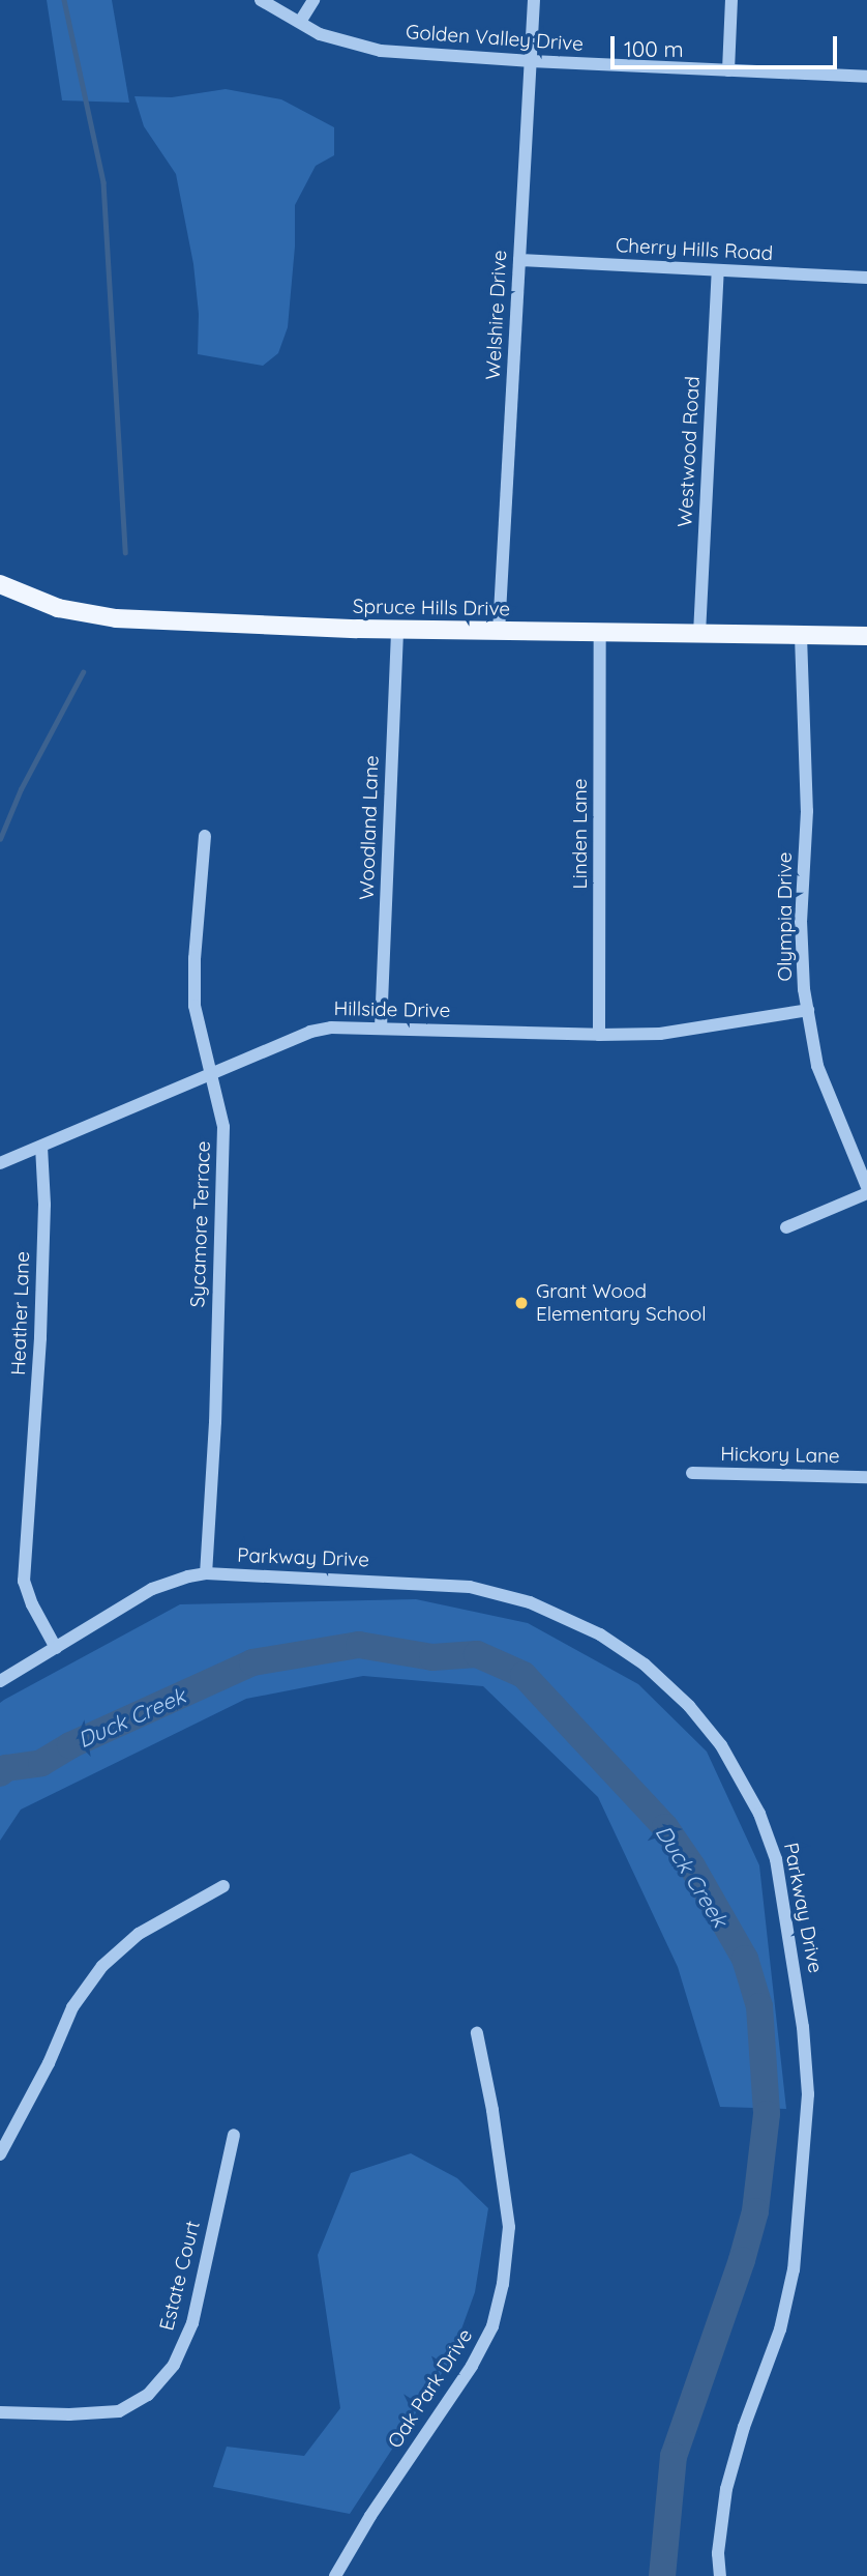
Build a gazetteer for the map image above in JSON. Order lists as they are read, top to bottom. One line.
{"streets":{"main road":["Spruce Hills Drive"],"street":["Golden Valley Drive","Cherry Hills Road","Welshire Drive","Westwood Road","Woodland Lane","Linden Lane","Olympia Drive","Hillside Drive","Sycamore Terrace","Heather Lane","Hickory Lane","Parkway Drive","Estate Court","Oak Park Drive"]},"crossings":[["Golden Valley Drive","Welshire Drive"],["Cherry Hills Road","Welshire Drive"],["Cherry Hills Road","Westwood Road"],["Welshire Drive","Spruce Hills Drive"],["Westwood Road","Spruce Hills Drive"],["Spruce Hills Drive","Woodland Lane"],["Spruce Hills Drive","Linden Lane"],["Spruce Hills Drive","Olympia Drive"],["Woodland Lane","Hillside Drive"],["Linden Lane","Hillside Drive"],["Olympia Drive","Hillside Drive"],["Hillside Drive","Sycamore Terrace"],["Hillside Drive","Heather Lane"],["Sycamore Terrace","Parkway Drive"],["Heather Lane","Parkway Drive"]],"water":["Duck Creek"],"places":["Grant Wood Elementary School"],"scale_bar":"100 m"}
